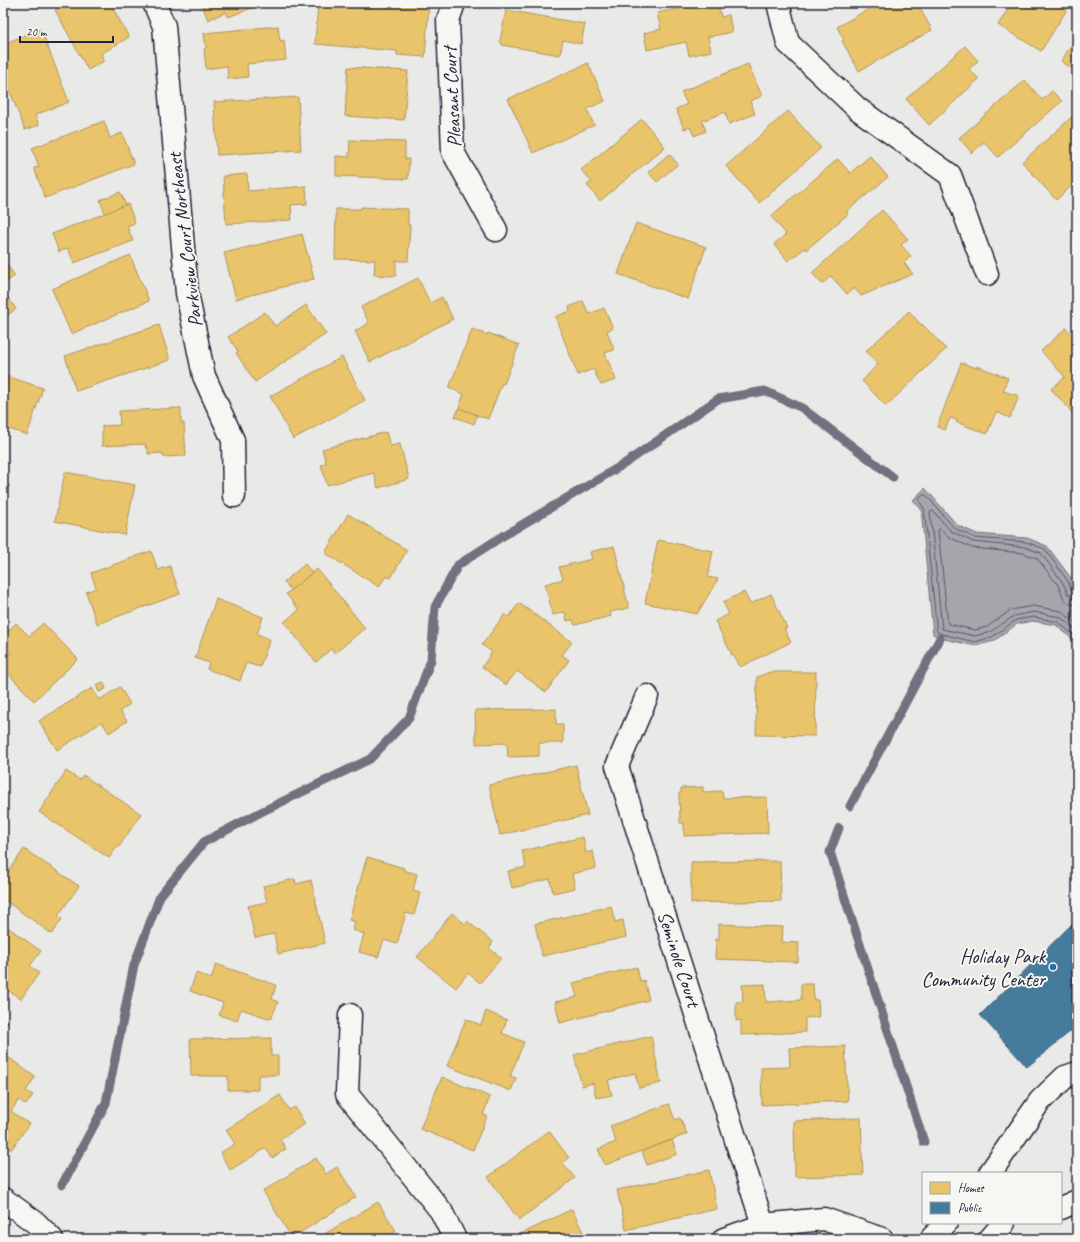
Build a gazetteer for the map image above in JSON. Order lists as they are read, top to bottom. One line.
{"streets":{"street":["Pleasant Court","Parkview Court Northeast","Seminole Court"]},"places":["Holiday Park Community Center"],"legend":["Homes","Public"],"scale_bar":"20 m"}
